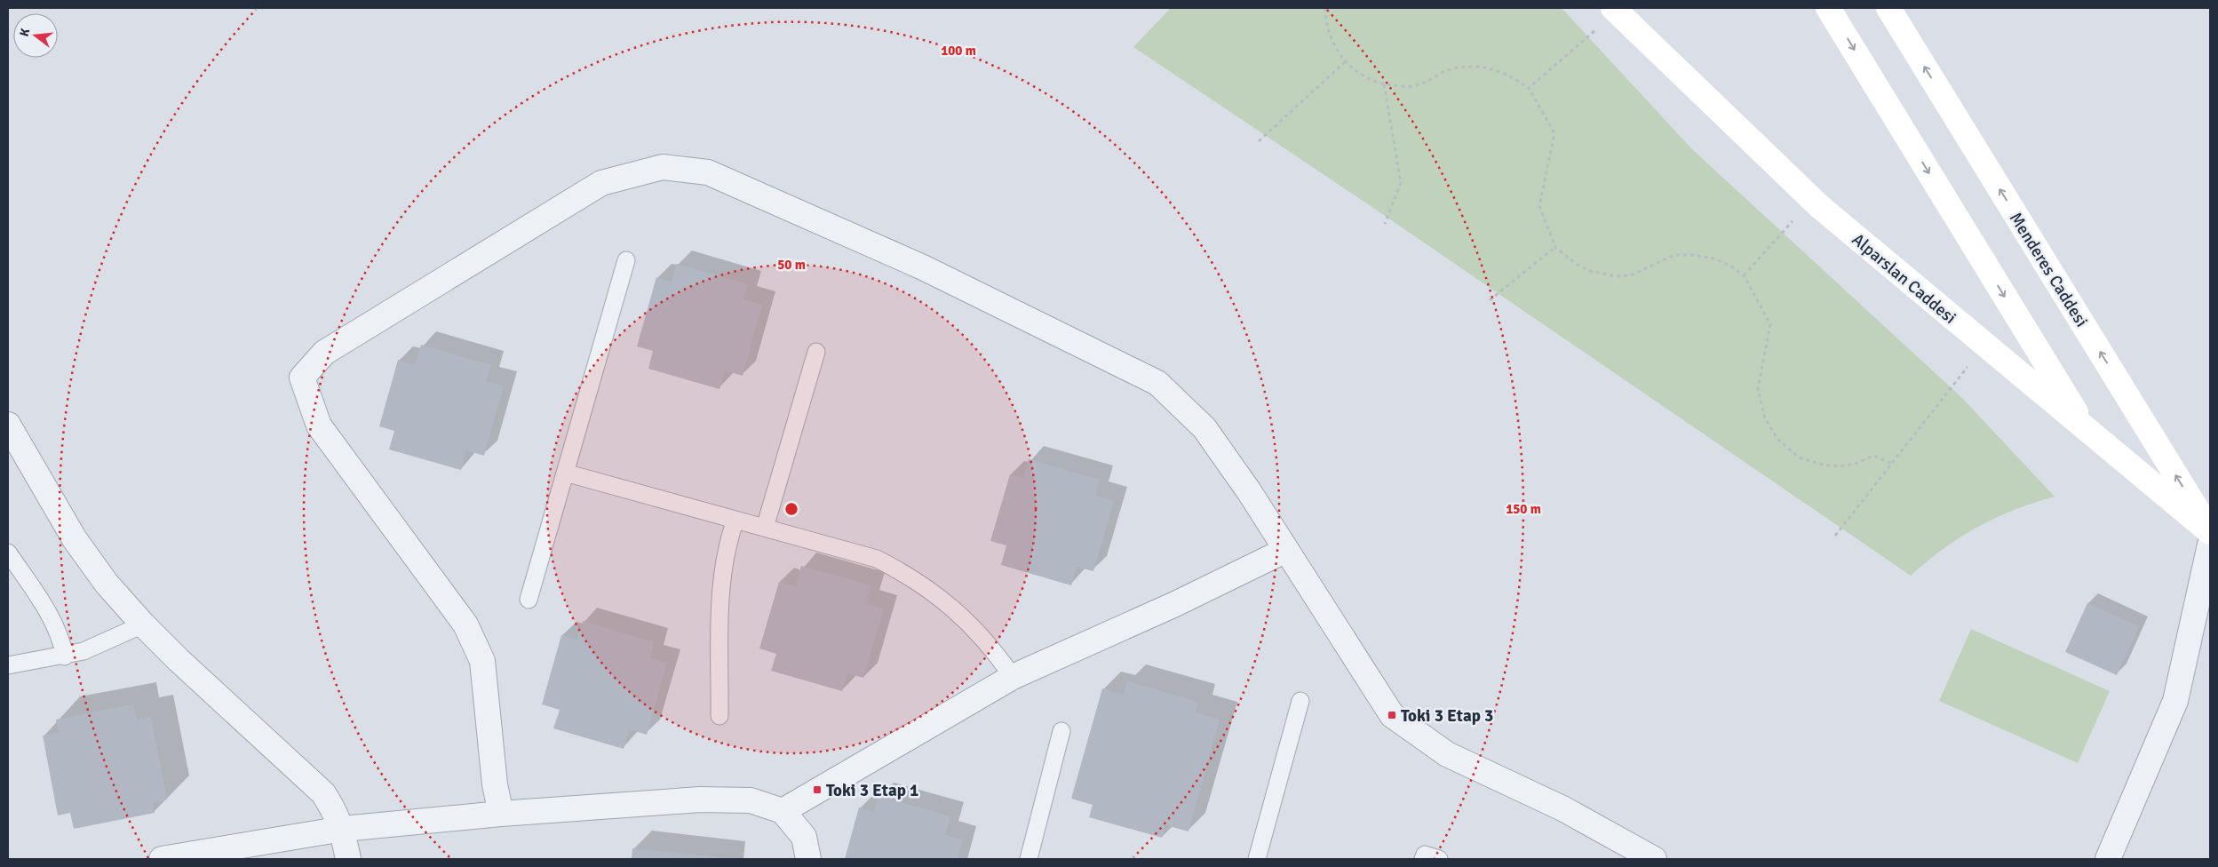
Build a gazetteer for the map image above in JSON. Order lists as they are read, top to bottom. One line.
{"streets":{"main road":["Menderes Caddesi","Alparslan Caddesi"]},"crossings":[["Menderes Caddesi","Alparslan Caddesi"]],"places":{"transit":["Toki 3 Etap 3","Toki 3 Etap 1"]},"north":"left","rings":["100 m","50 m","150 m"]}
